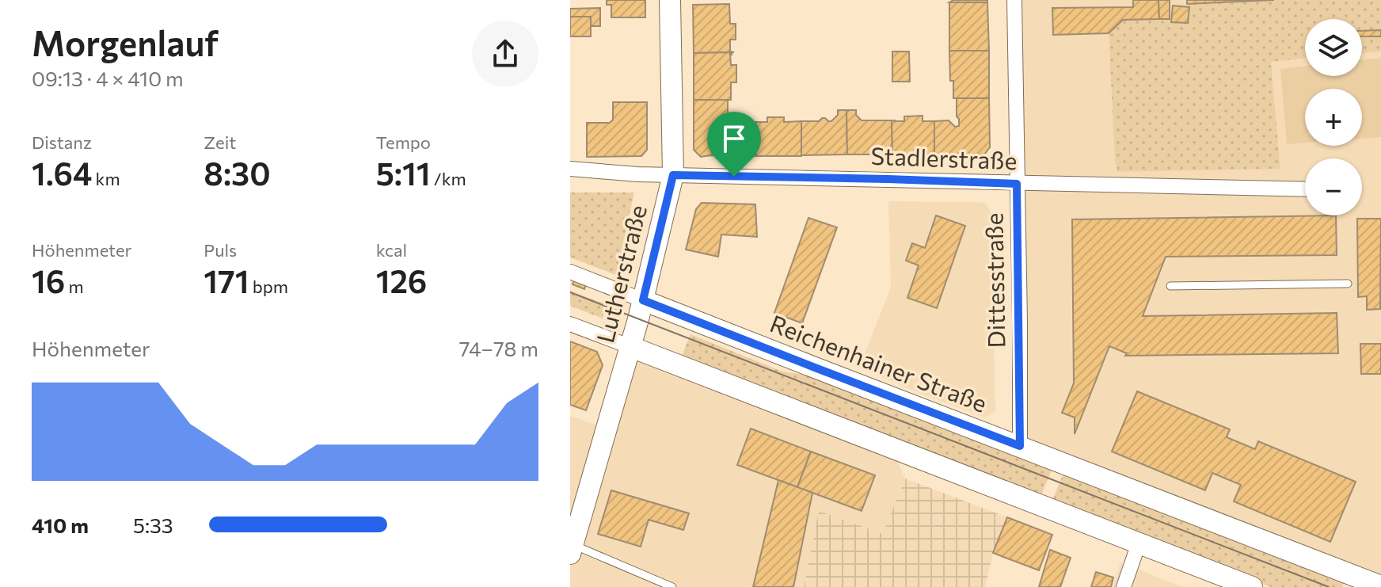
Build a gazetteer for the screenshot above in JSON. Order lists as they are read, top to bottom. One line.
{"streets":{"street":["Stadlerstraße","Lutherstraße","Dittesstraße","Reichenhainer Straße"]},"crossings":[["Stadlerstraße","Lutherstraße"],["Stadlerstraße","Dittesstraße"],["Lutherstraße","Reichenhainer Straße"],["Dittesstraße","Reichenhainer Straße"]],"page":{"heading":["Morgenlauf","09:13 · 4 × 410 m"],"map_buttons":["+","−"],"stats":[["Distanz","1.64 km"],["Zeit","8:30"],["Tempo","5:11 /km"],["Höhenmeter","16 m"],["Puls","171 bpm"],["kcal","126"]],"chart":["Höhenmeter","74–78 m"],"list":[{"name":"410 m","note":"5:33"}]}}
